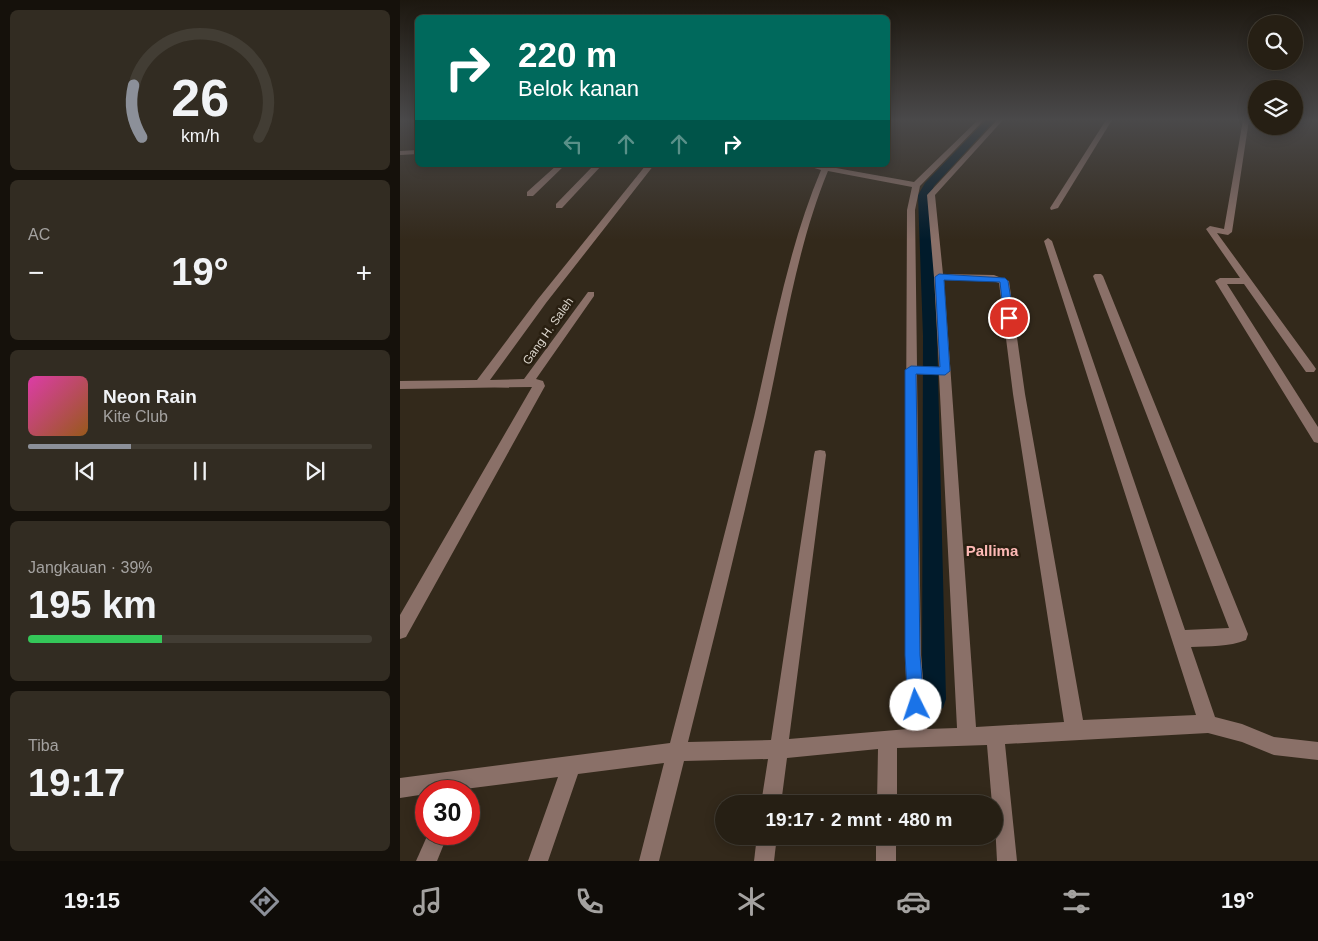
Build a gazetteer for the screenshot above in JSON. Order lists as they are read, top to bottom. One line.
{"streets":{"street":["Gang H. Saleh"]},"districts":["Pallima"],"page":{"turn":["220 m","Belok kanan"],"tile":["AC",["Jangkauan · 39%","195 km"],["Tiba","19:17"]],"heat":["−","19°","+"],"song":["Neon Rain","Kite Club"],"limit":"30","trip":"19:17 · 2 mnt · 480 m","tabs":["19:15","19°"],"gauge":["26","km/h"]}}
